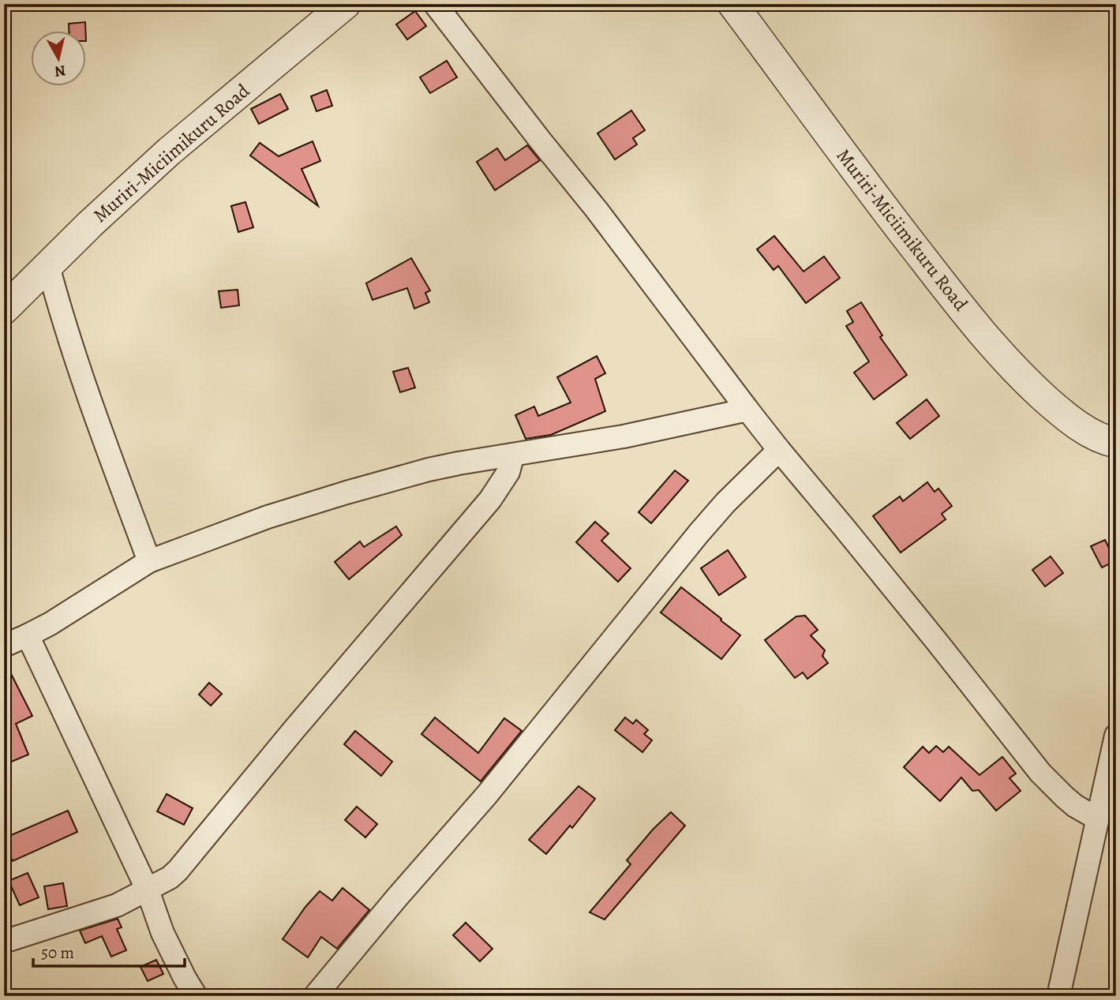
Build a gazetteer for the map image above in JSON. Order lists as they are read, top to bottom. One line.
{"streets":{"street":["Muriri-Miciimikuru Road"]},"scale_bar":"50 m","north":"bottom"}
